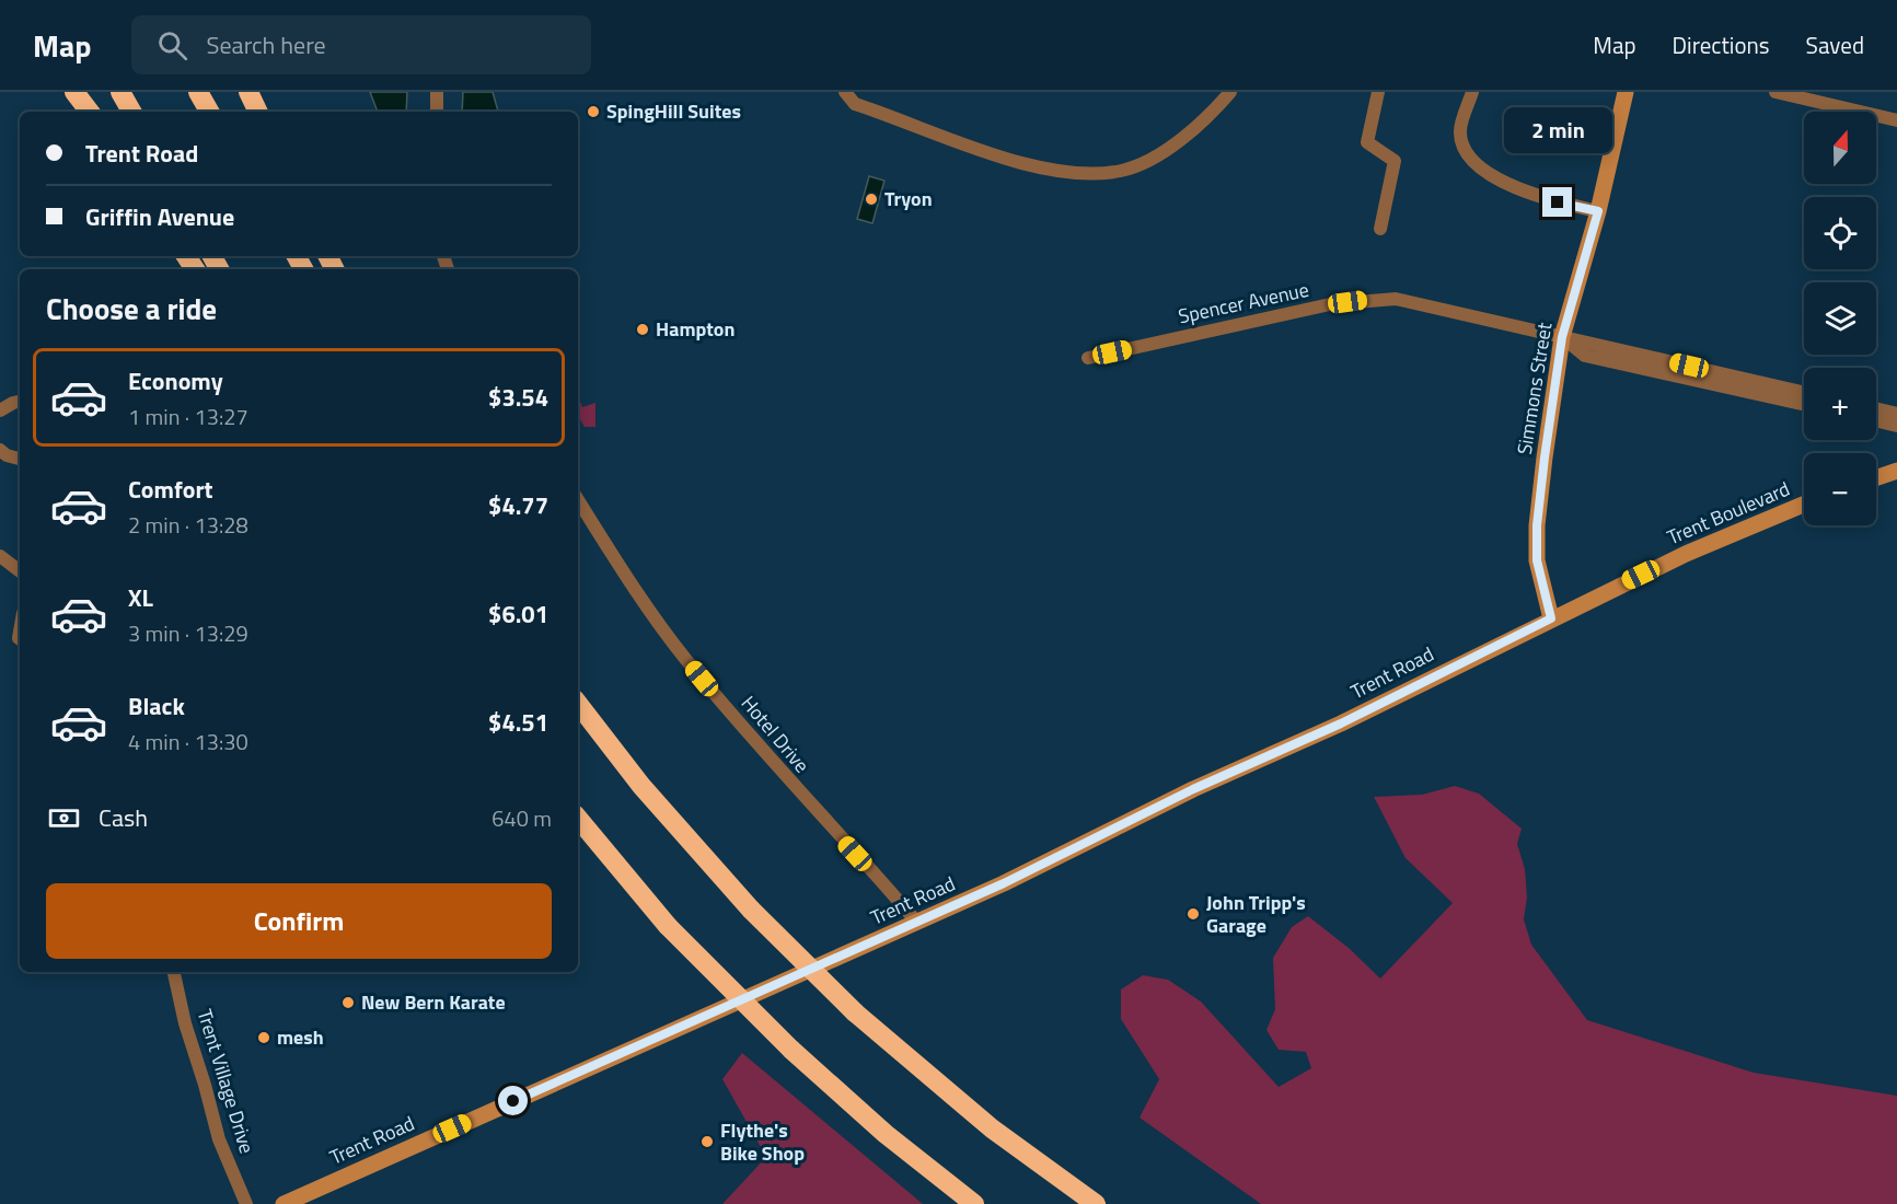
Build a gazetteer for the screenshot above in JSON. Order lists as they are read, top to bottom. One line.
{"streets":{"street":["Spencer Avenue","Simmons Street","Trent Boulevard","Trent Road","Hotel Drive","Trent Village Drive"]},"crossings":[["Spencer Avenue","Simmons Street"],["Simmons Street","Trent Boulevard"],["Simmons Street","Trent Road"],["Trent Boulevard","Trent Road"],["Trent Road","Hotel Drive"]],"places":["SpingHill Suites","Tryon","Hampton","John Tripp's Garage","New Bern Karate","mesh","Flythe's Bike Shop"],"north":"top","page":{"header":"Map","search":"Search here","nav":["Map","Directions","Saved"],"bubble":"2 min","map_buttons":["+","−"],"banner":["Trent Road","Griffin Avenue"],"heading":"Choose a ride","list":[{"name":"Economy","note":"1 min · 13:27","value":"$3.54"},{"name":"Comfort","note":"2 min · 13:28","value":"$4.77"},{"name":"XL","note":"3 min · 13:29","value":"$6.01"},{"name":"Black","note":"4 min · 13:30","value":"$4.51"}],"pay":["Cash","640 m"],"buttons":"Confirm"}}
